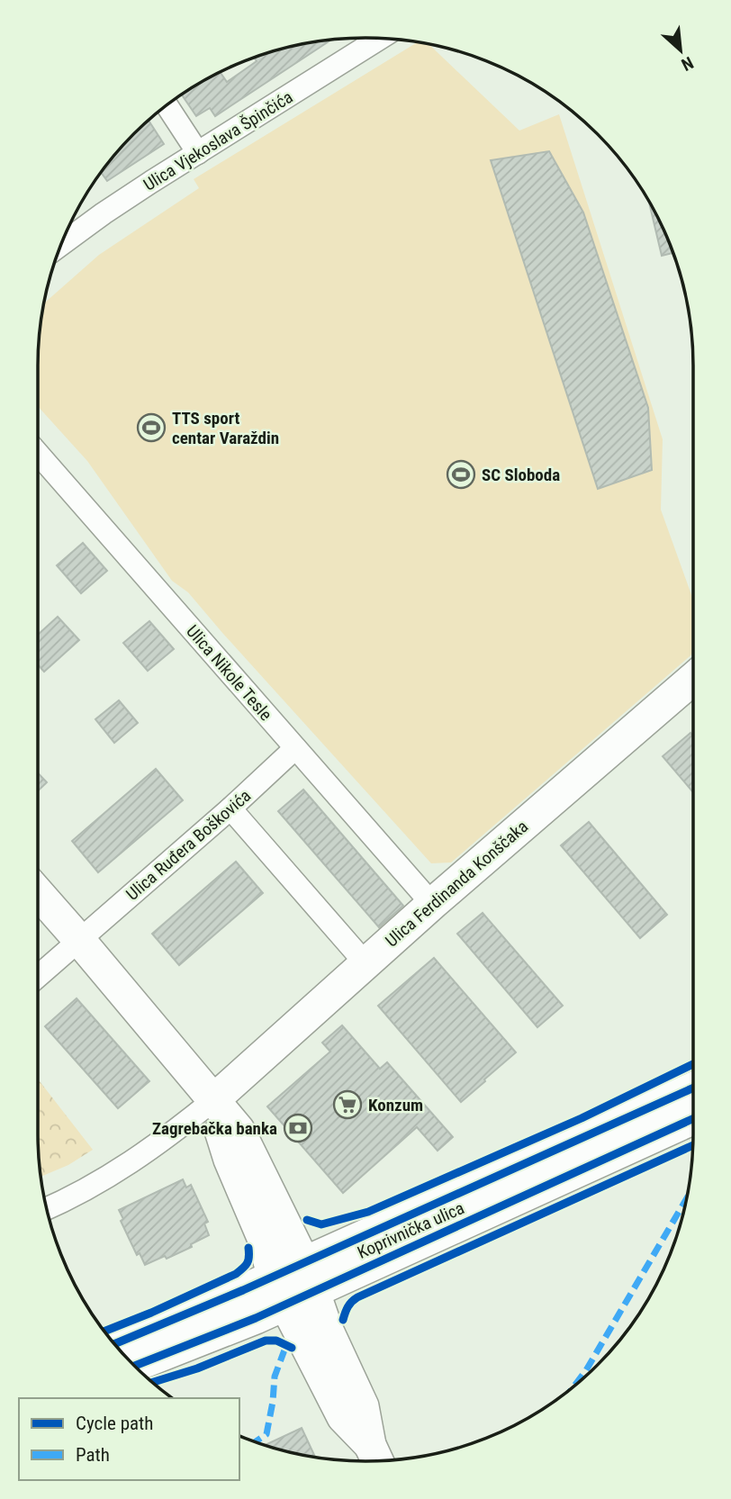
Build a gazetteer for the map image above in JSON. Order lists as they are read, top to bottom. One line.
{"streets":{"street":["Ulica Vjekoslava Špinčića","Ulica Nikole Tesle","Ulica Ruđera Boškovića","Ulica Ferdinanda Konščaka","Koprivnička ulica"]},"crossings":[["Ulica Nikole Tesle","Ulica Ruđera Boškovića"],["Ulica Nikole Tesle","Ulica Ferdinanda Konščaka"]],"places":{"sports":["TTS sport centar Varaždin","SC Sloboda"],"supermarket":["Konzum"],"bank":["Zagrebačka banka"]},"legend":["Cycle path","Path"],"north":"bottom right"}
